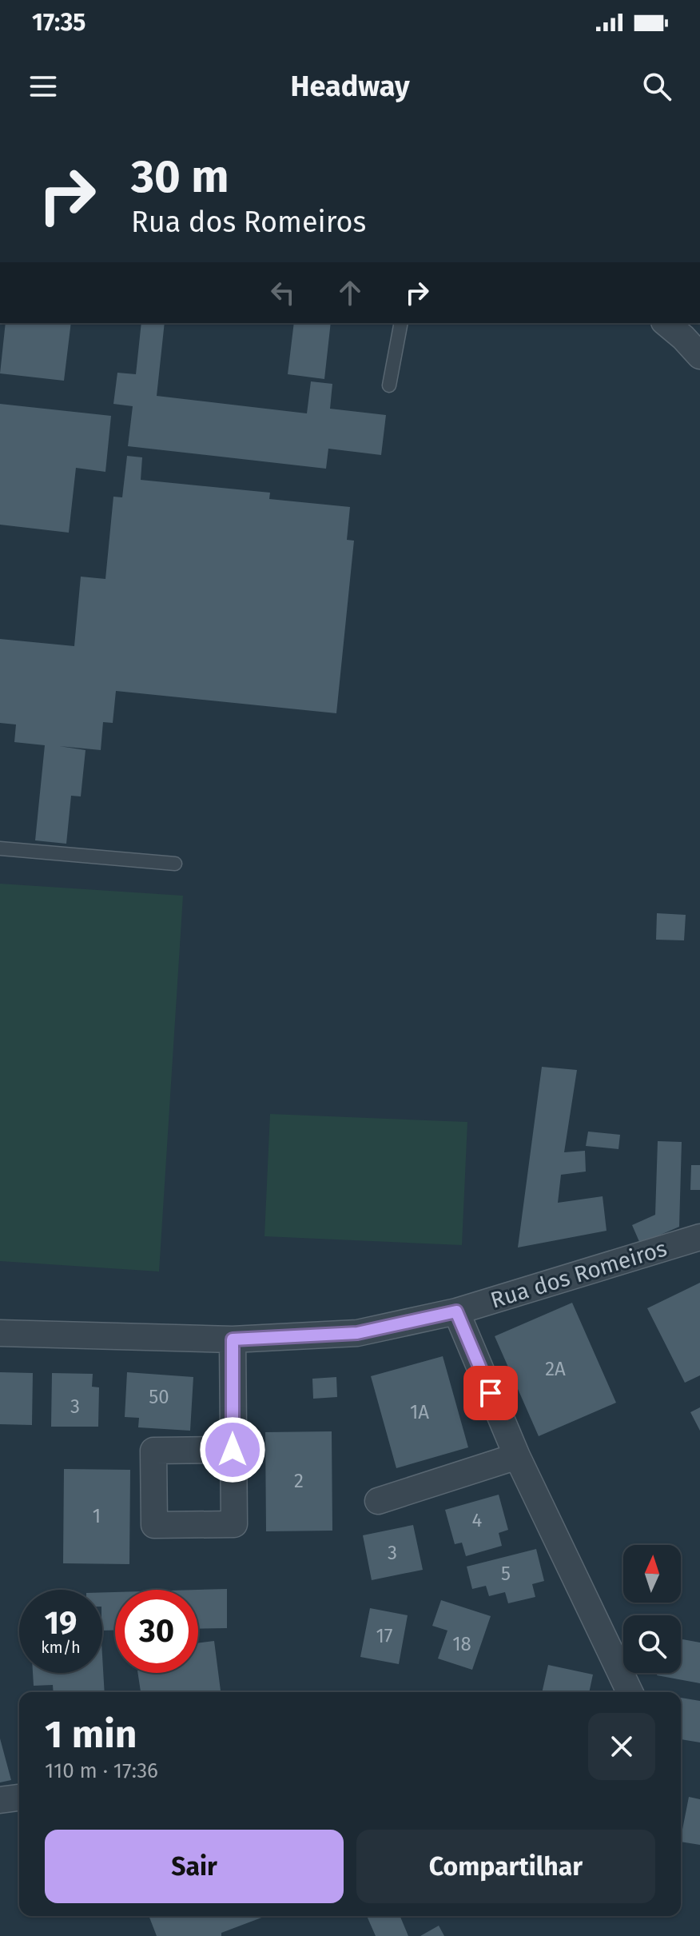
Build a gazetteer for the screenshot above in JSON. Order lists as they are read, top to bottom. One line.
{"streets":{"street":["Rua dos Romeiros"]},"house_numbers":["2A","50","3","1A","2","1","4","3","5","17","18"],"north":"top","page":{"status":"17:35","header":"Headway","turn":["30 m","Rua dos Romeiros"],"speed":"19 km/h","limit":"30","heading":["1 min","110 m · 17:36"],"buttons":["Sair","Compartilhar"]}}
